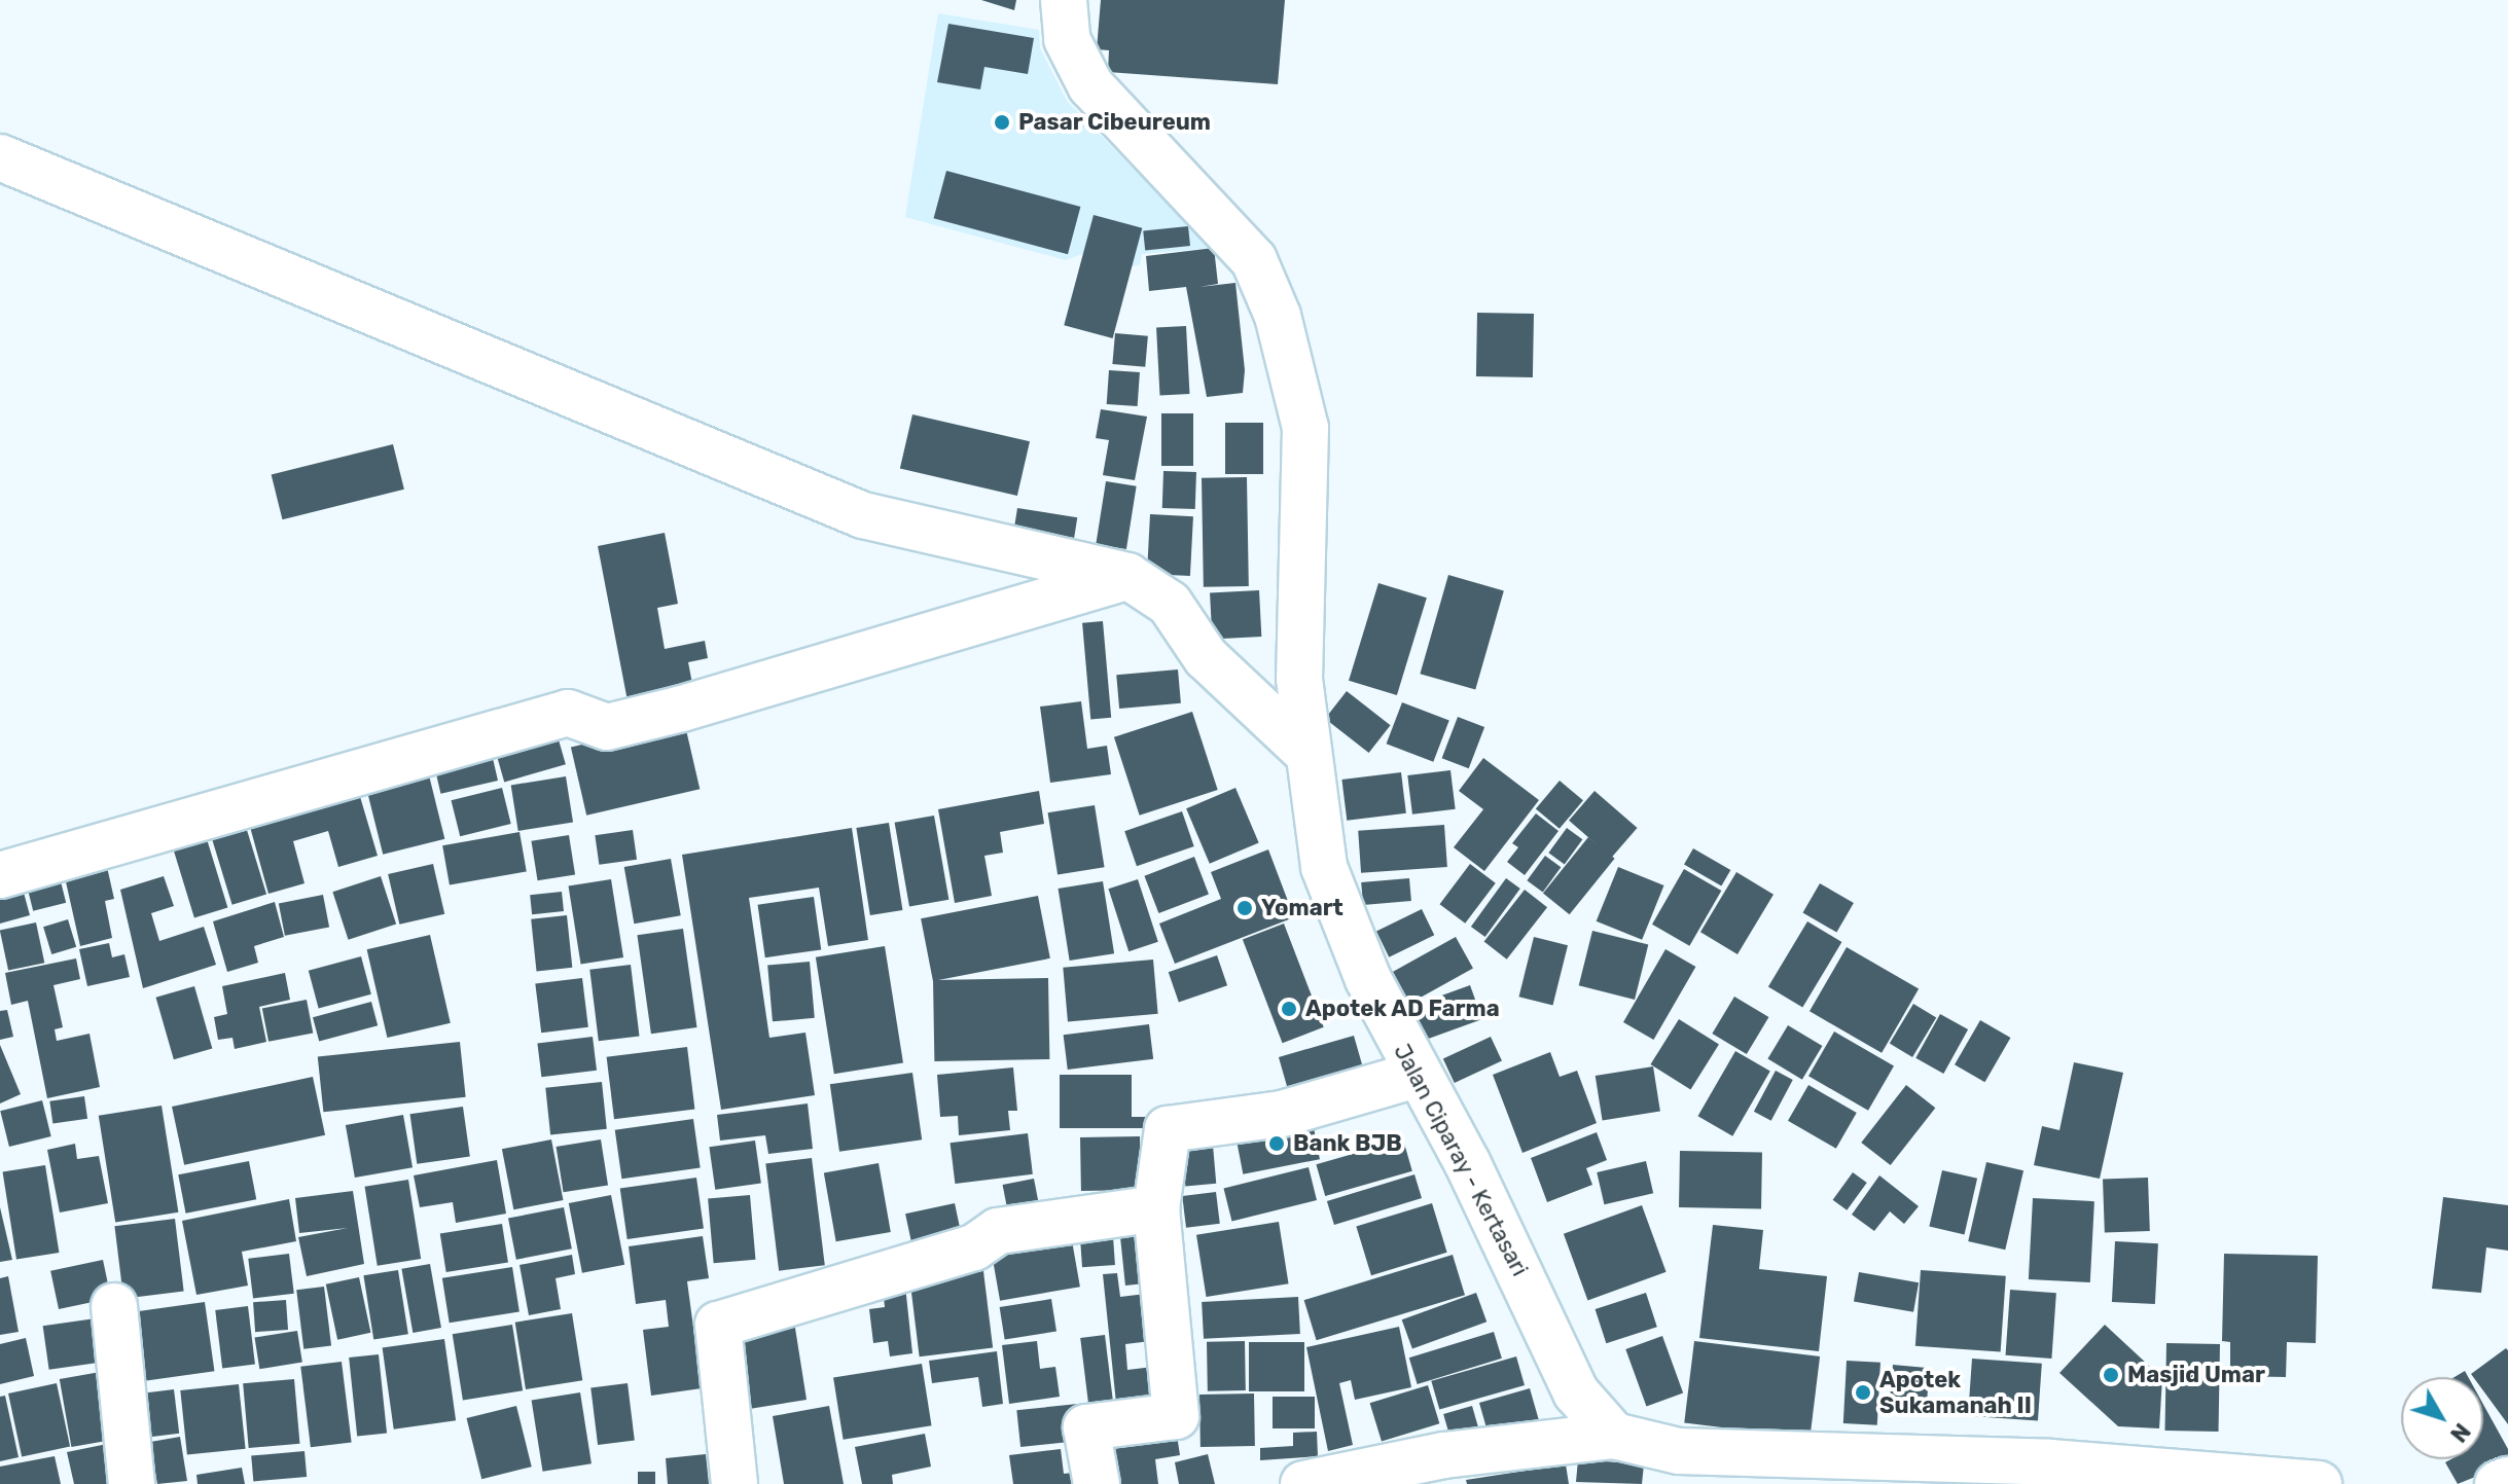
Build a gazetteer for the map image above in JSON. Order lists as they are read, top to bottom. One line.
{"streets":{"street":["Jalan Ciparay - Kertasari"]},"places":["Pasar Cibeureum","Yomart","Apotek AD Farma","Bank BJB","Masjid Umar","Apotek Sukamanah II"],"north":"bottom right"}
